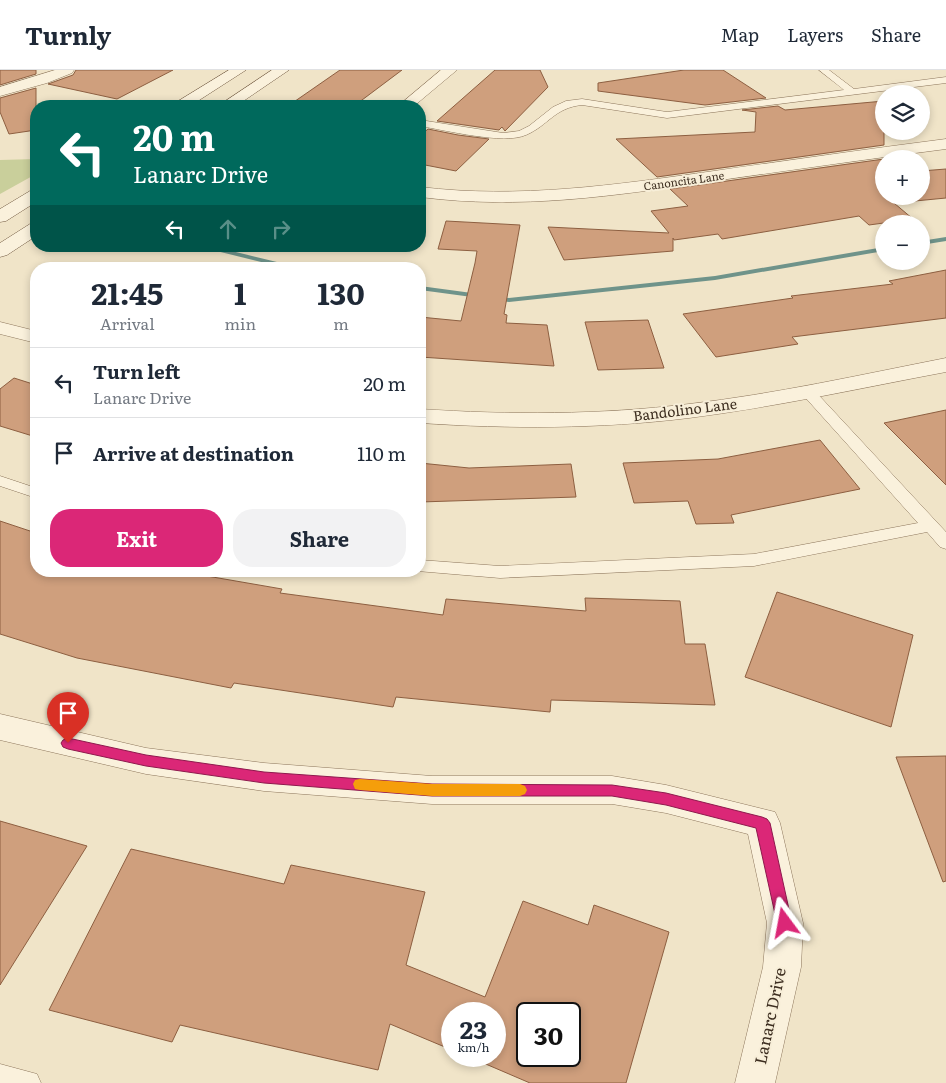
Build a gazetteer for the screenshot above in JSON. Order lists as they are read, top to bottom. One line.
{"streets":{"street":["Canoncita Lane","Bandolino Lane","Lanarc Drive"]},"page":{"header":"Turnly","nav":["Map","Layers","Share"],"map_buttons":["+","−"],"turn":["20 m","Lanarc Drive"],"eta":["21:45","Arrival","1","min","130","m"],"list":[{"name":"Turn left","note":"Lanarc Drive","value":"20 m"},{"name":"Arrive at destination","value":"110 m"}],"buttons":["Exit","Share"],"speed":"23 km/h","limit":"30"}}
